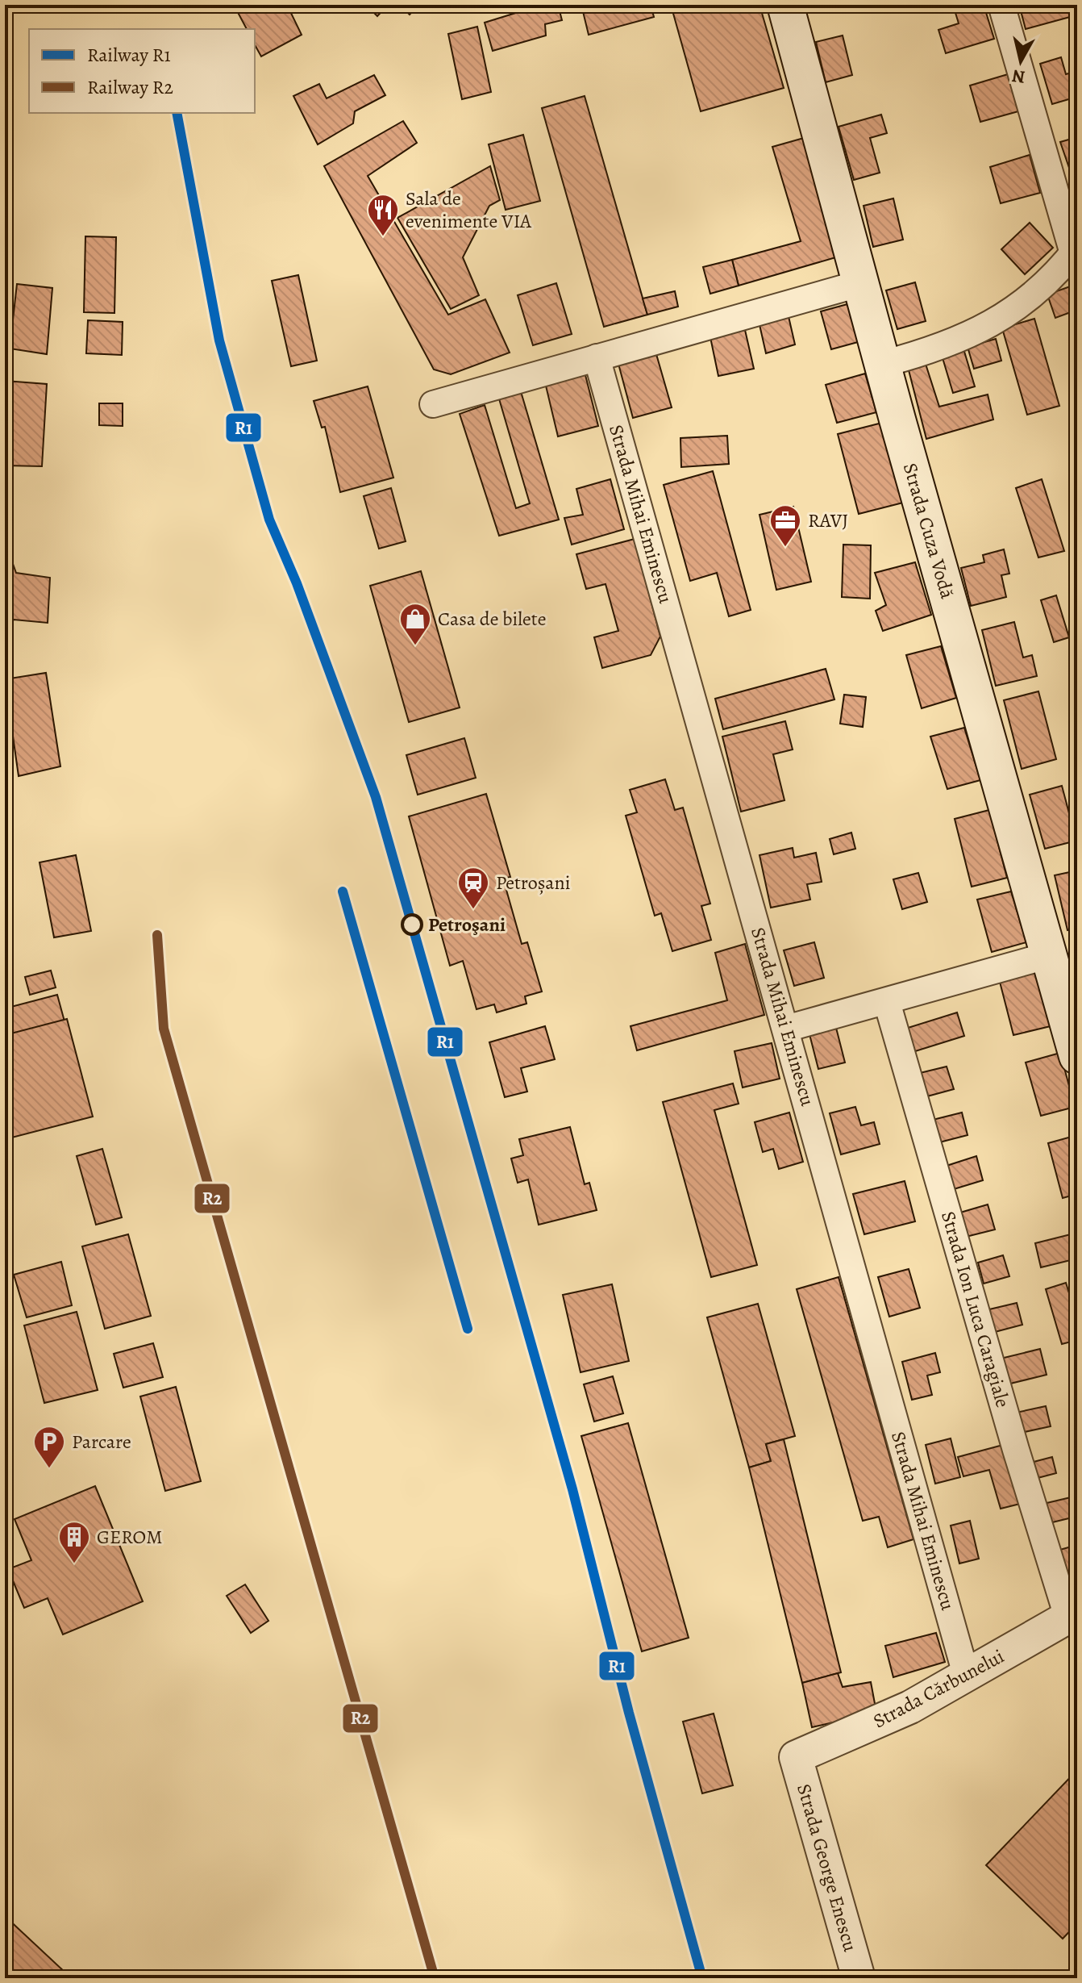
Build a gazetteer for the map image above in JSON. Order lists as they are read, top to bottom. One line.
{"streets":{"main road":["Strada Cuza Vodă"],"street":["Strada Mihai Eminescu","Strada Ion Luca Caragiale","Strada Cărbunelui","Strada George Enescu"]},"crossings":[["Strada Mihai Eminescu","Strada Cărbunelui"],["Strada Ion Luca Caragiale","Strada Cărbunelui"],["Strada Cărbunelui","Strada George Enescu"]],"places":{"restaurant":["Sala de evenimente VIA"],"office":["RAVJ"],"shop":["Casa de bilete"],"station":["Petroșani"],"other":["Petroşani"],"parking":["Parcare"],"building":["GEROM"]},"lines":["rail line R1","rail line R2"],"legend":["Railway R1","Railway R2"],"north":"bottom"}
